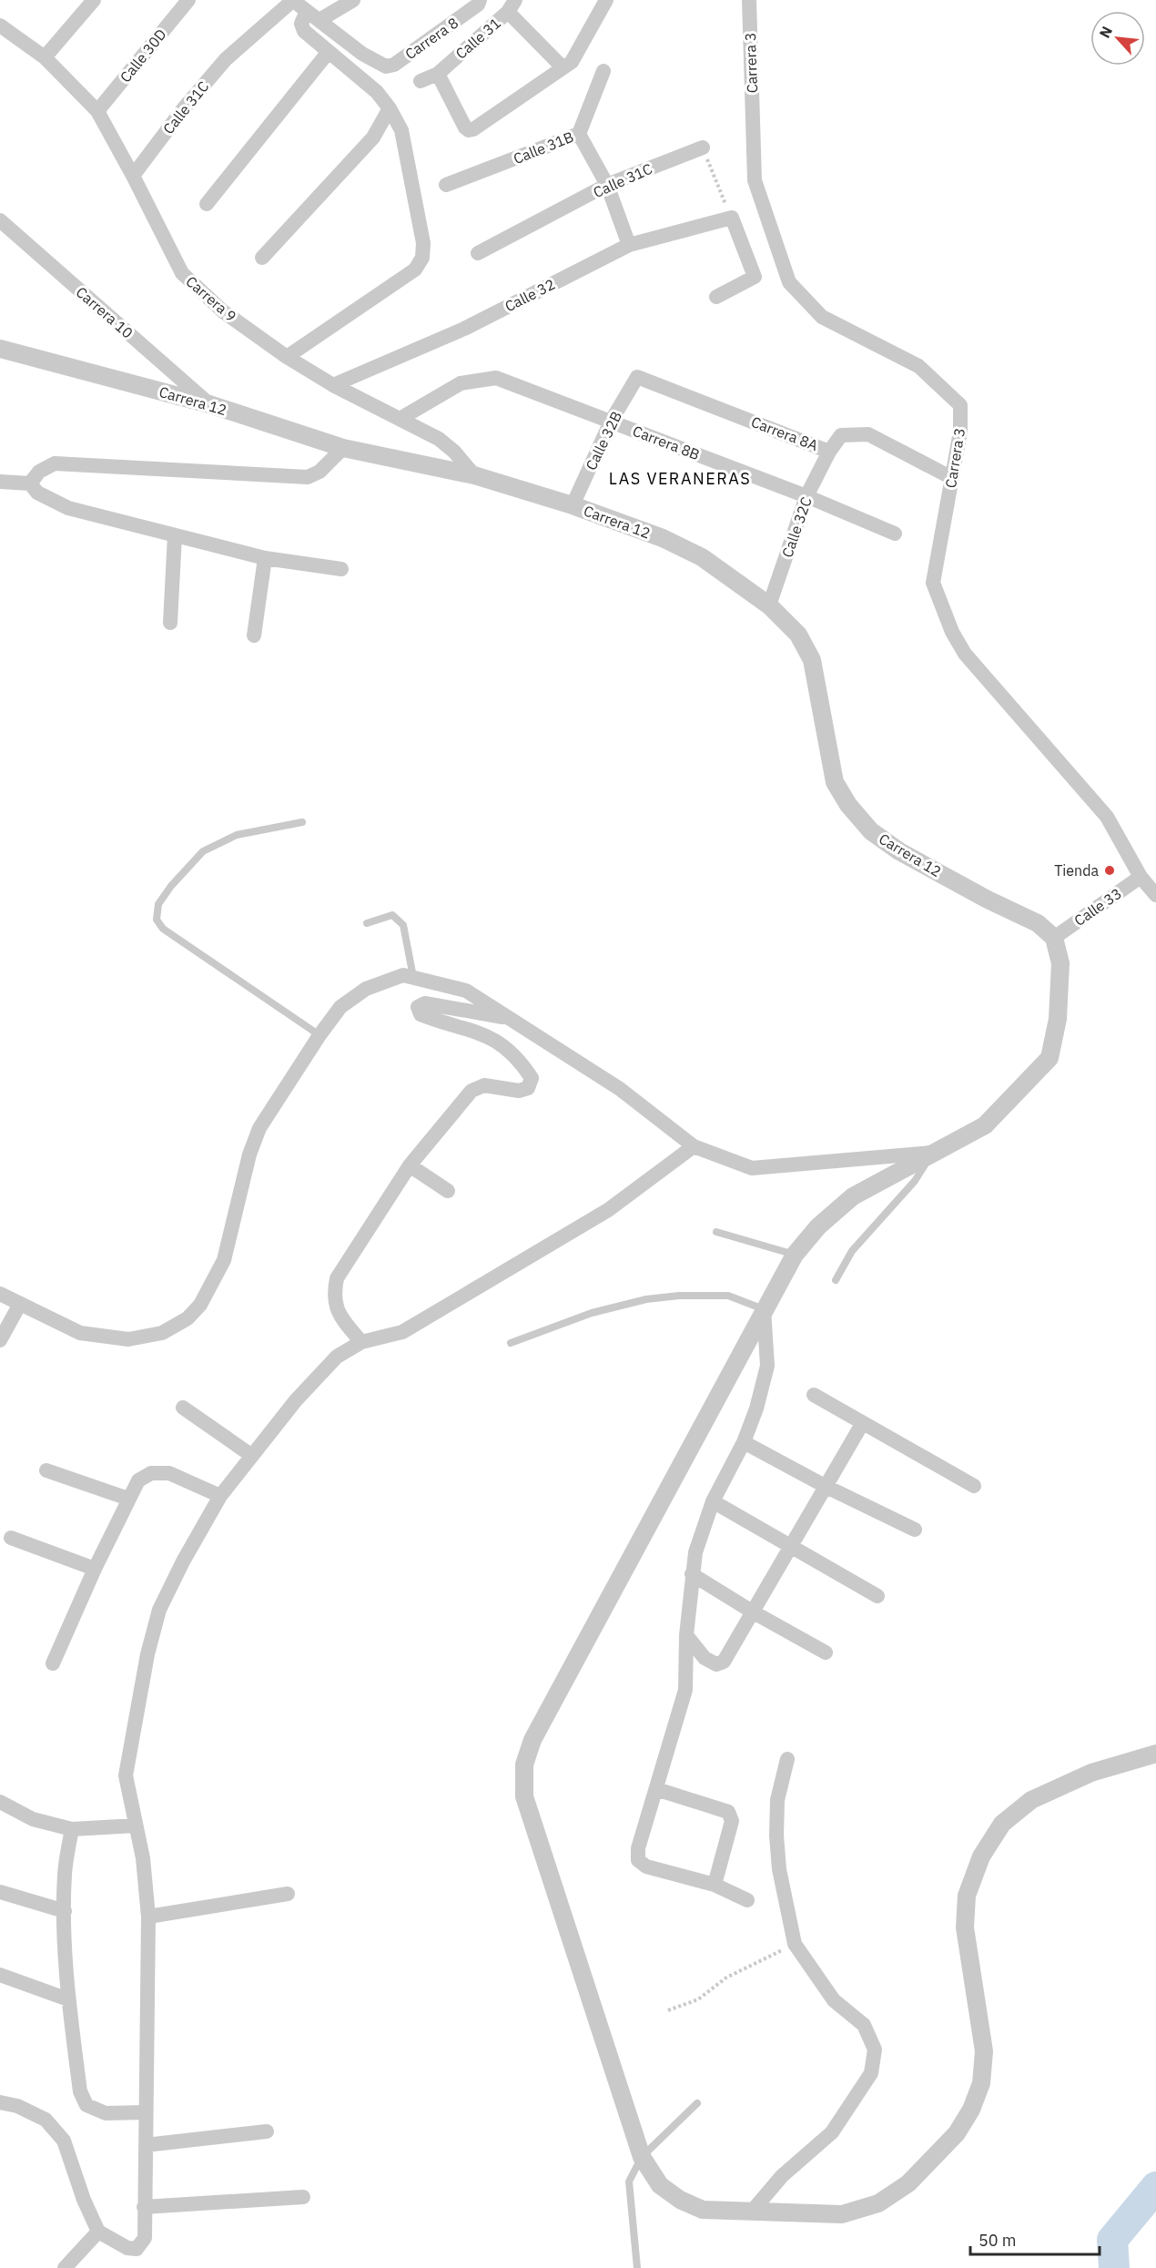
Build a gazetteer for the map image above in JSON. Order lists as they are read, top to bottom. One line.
{"streets":{"street":["Carrera 8","Calle 31","Calle 30D","Carrera 3","Calle 31C","Calle 31B","Calle 32","Carrera 9","Carrera 10","Carrera 12","Carrera 8A","Calle 32B","Carrera 8B","Calle 32C","Calle 33"]},"crossings":[["Calle 30D","Carrera 9"],["Carrera 3","Carrera 8A"],["Carrera 3","Calle 33"],["Calle 31C","Carrera 9"],["Calle 32","Carrera 9"],["Carrera 9","Carrera 12"],["Carrera 9","Carrera 8B"],["Carrera 10","Carrera 12"],["Carrera 12","Calle 32B"],["Carrera 12","Calle 32C"],["Carrera 12","Calle 33"],["Carrera 8A","Calle 32B"],["Carrera 8A","Calle 32C"],["Calle 32B","Carrera 8B"],["Carrera 8B","Calle 32C"]],"districts":["LAS VERANERAS"],"places":["Tienda"],"scale_bar":"50 m","north":"top left"}
